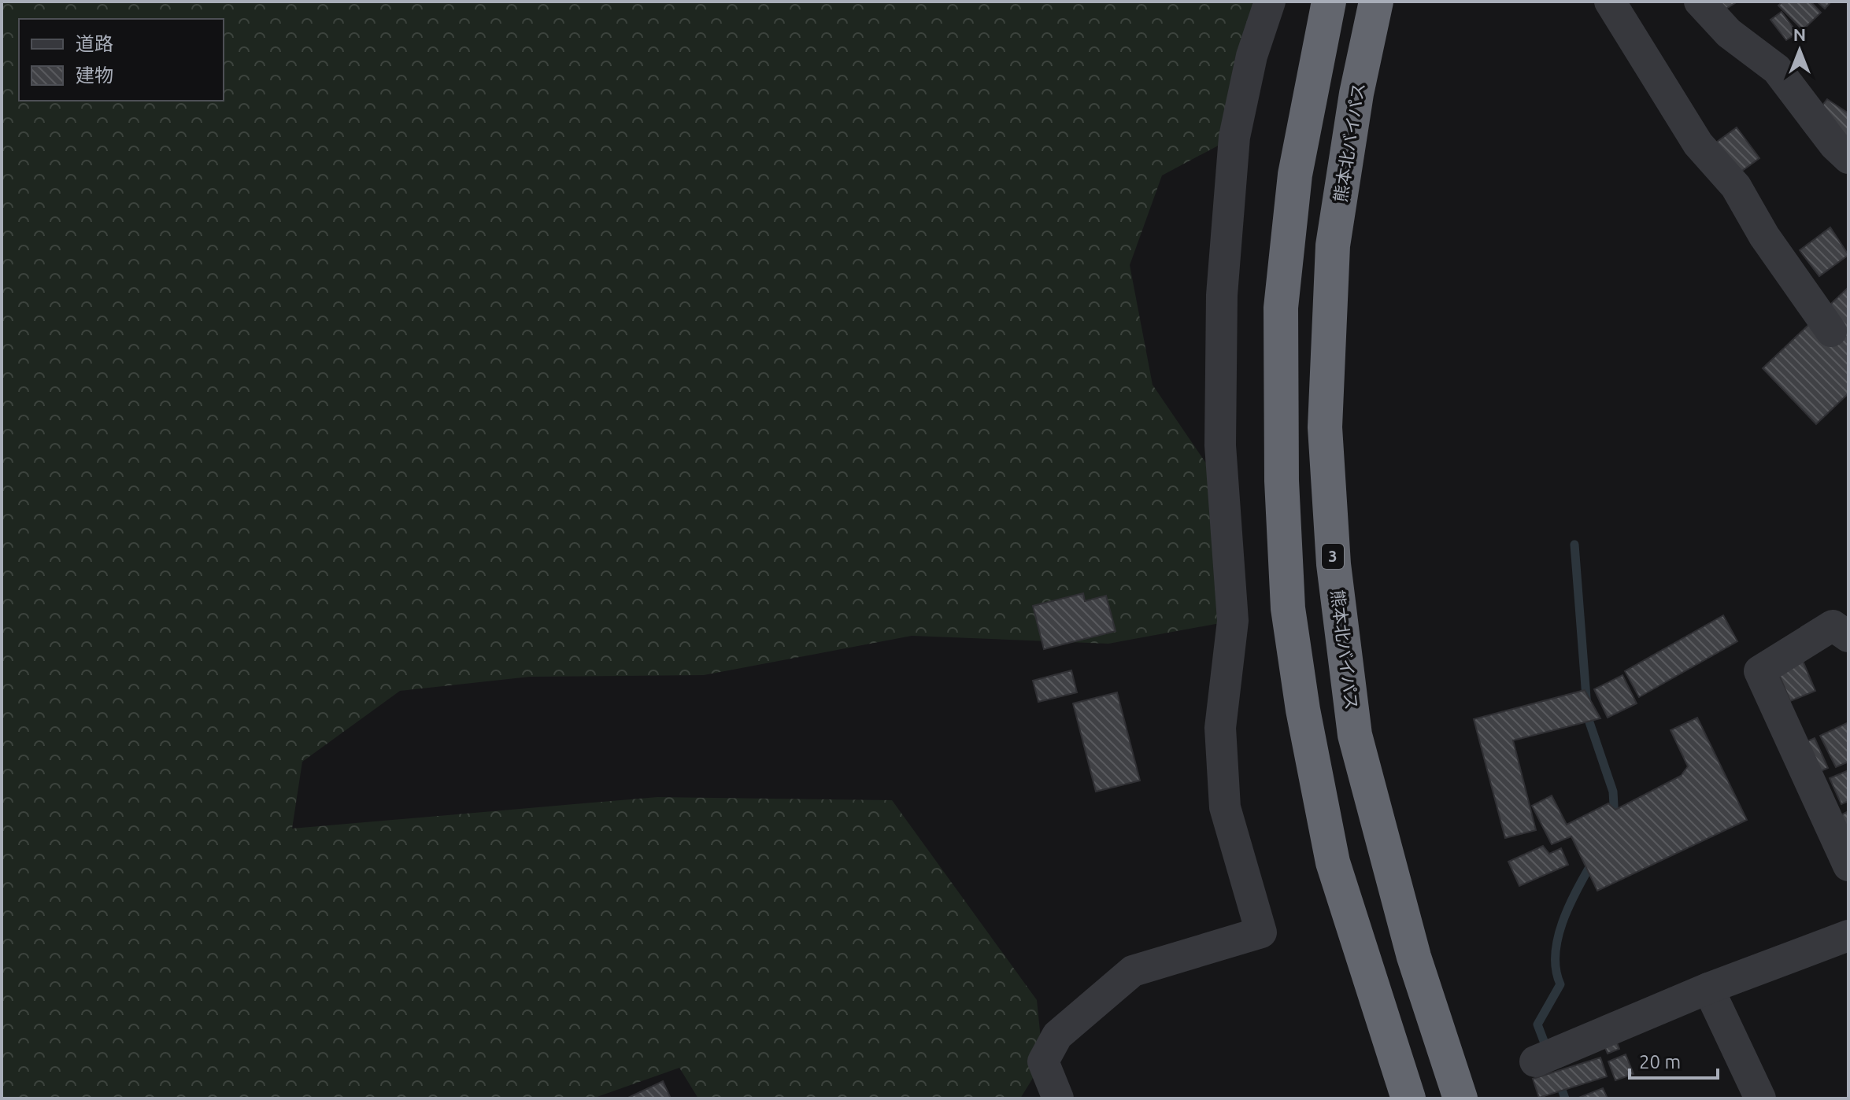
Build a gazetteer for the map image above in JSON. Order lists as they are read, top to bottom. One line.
{"streets":{"highway":["熊本北バイパス","3"]},"legend":["道路","建物"],"scale_bar":"20 m","north":"top"}
